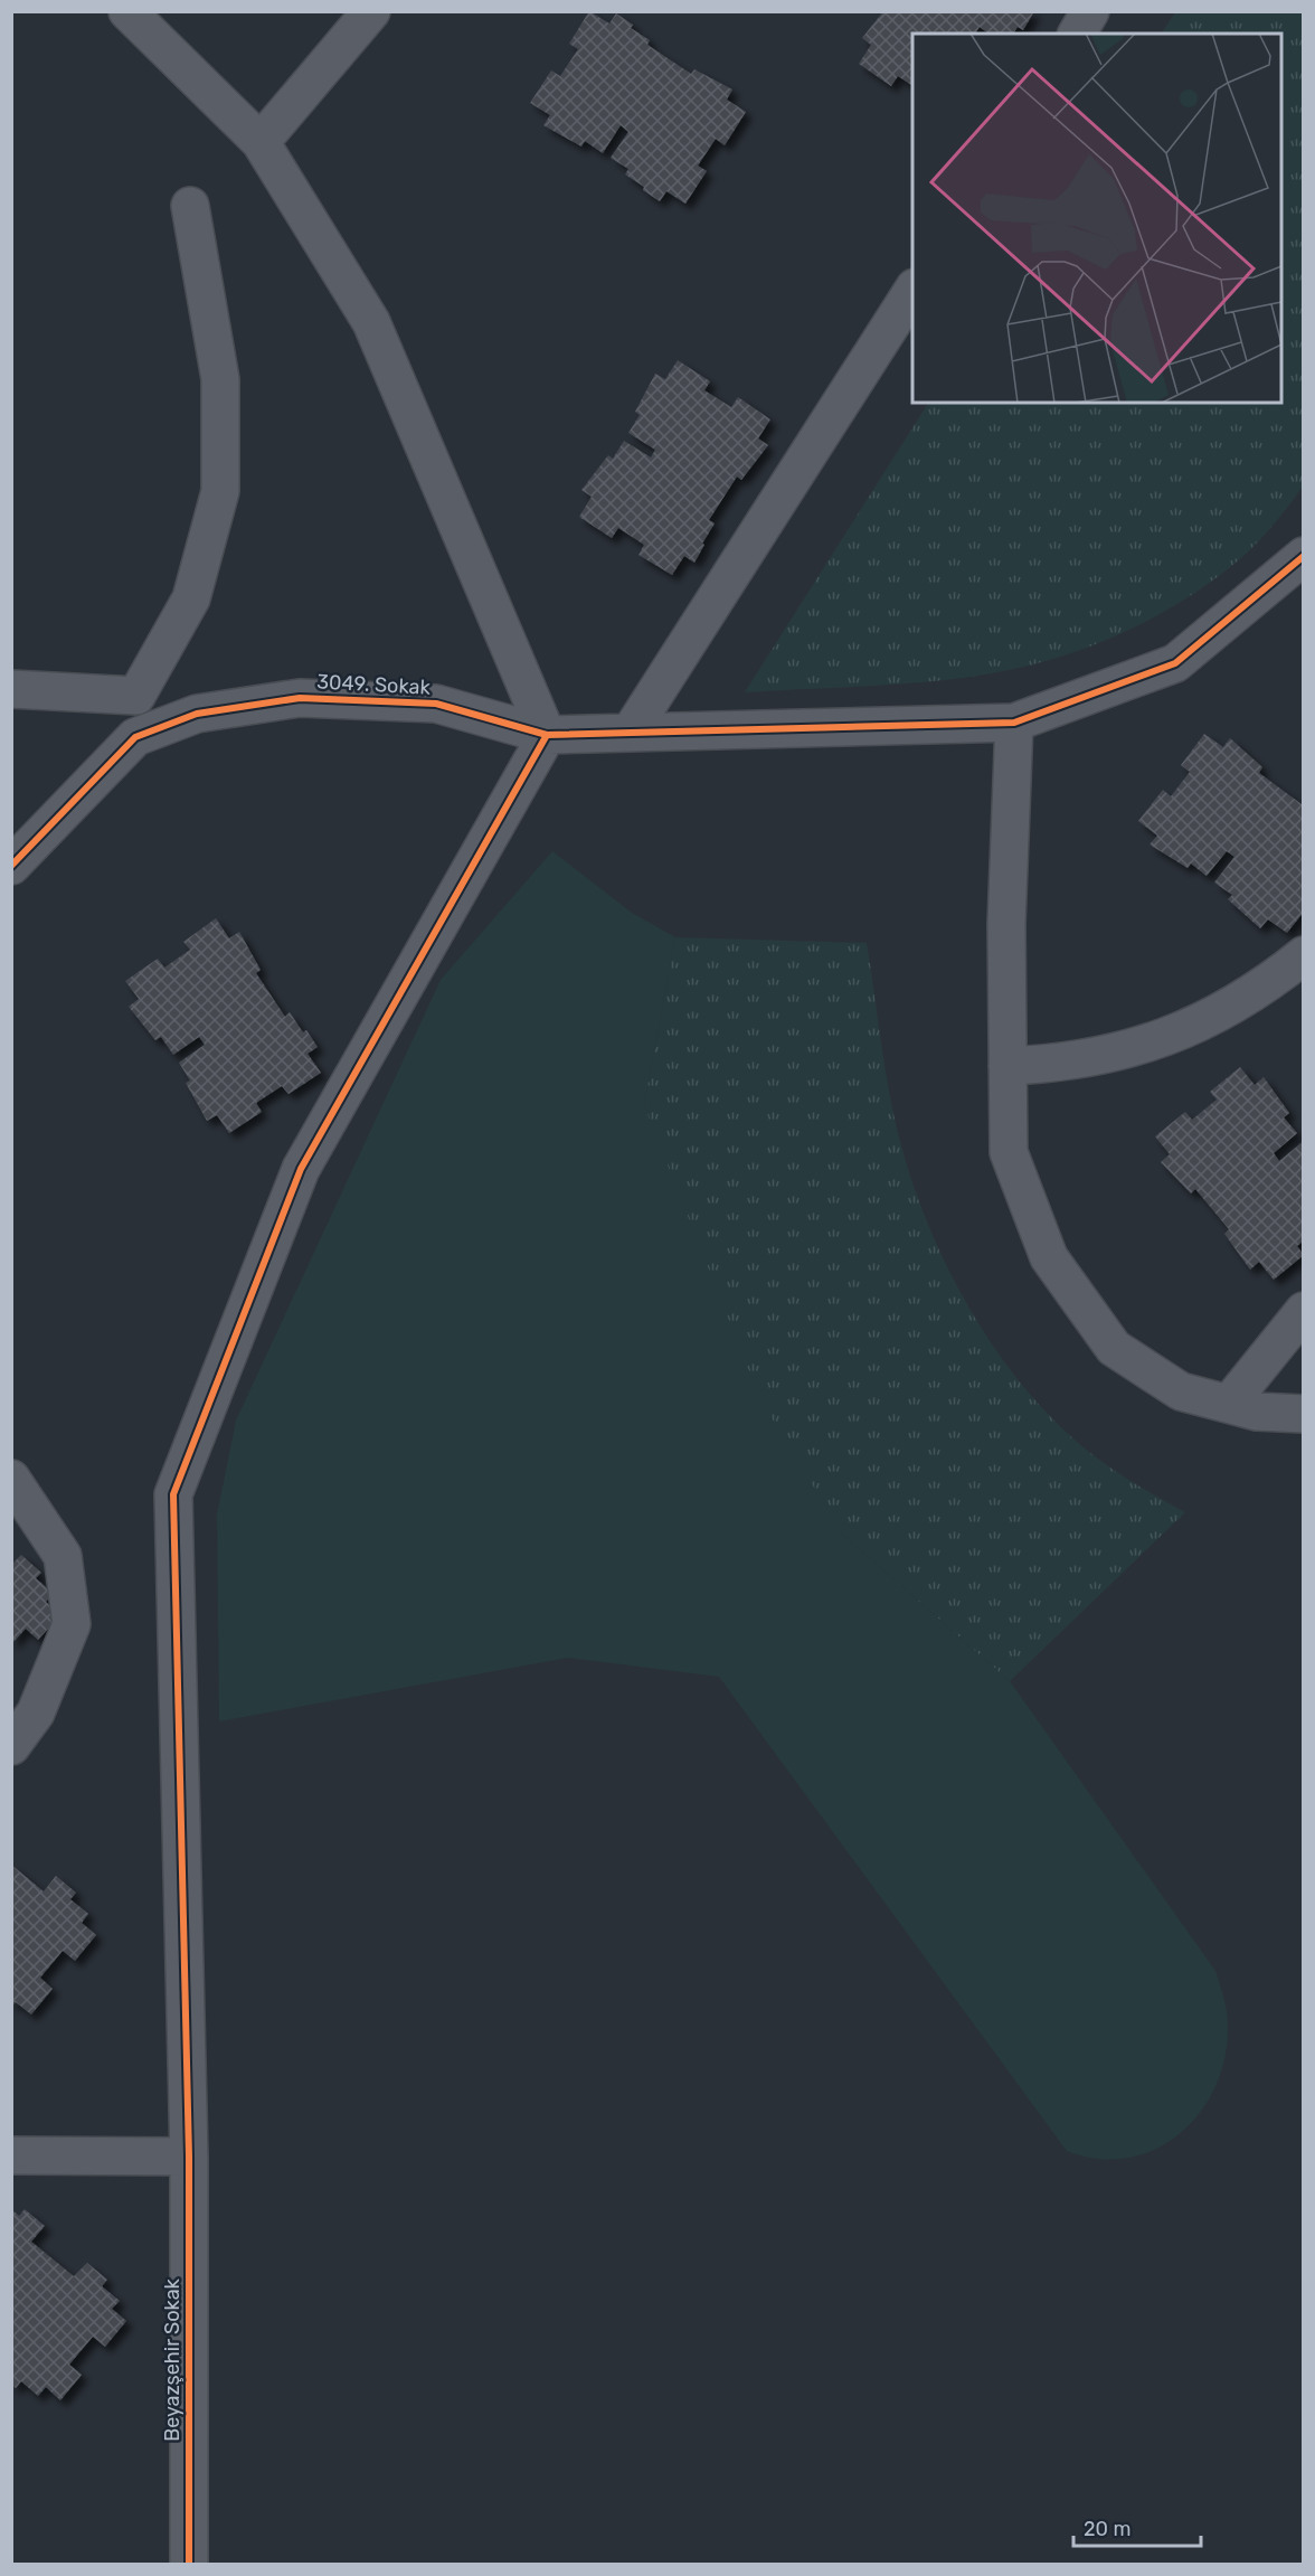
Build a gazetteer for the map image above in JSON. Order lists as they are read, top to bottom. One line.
{"streets":{"street":["3049. Sokak","Beyazşehir Sokak"]},"crossings":[["3049. Sokak","Beyazşehir Sokak"]],"scale_bar":"20 m"}
